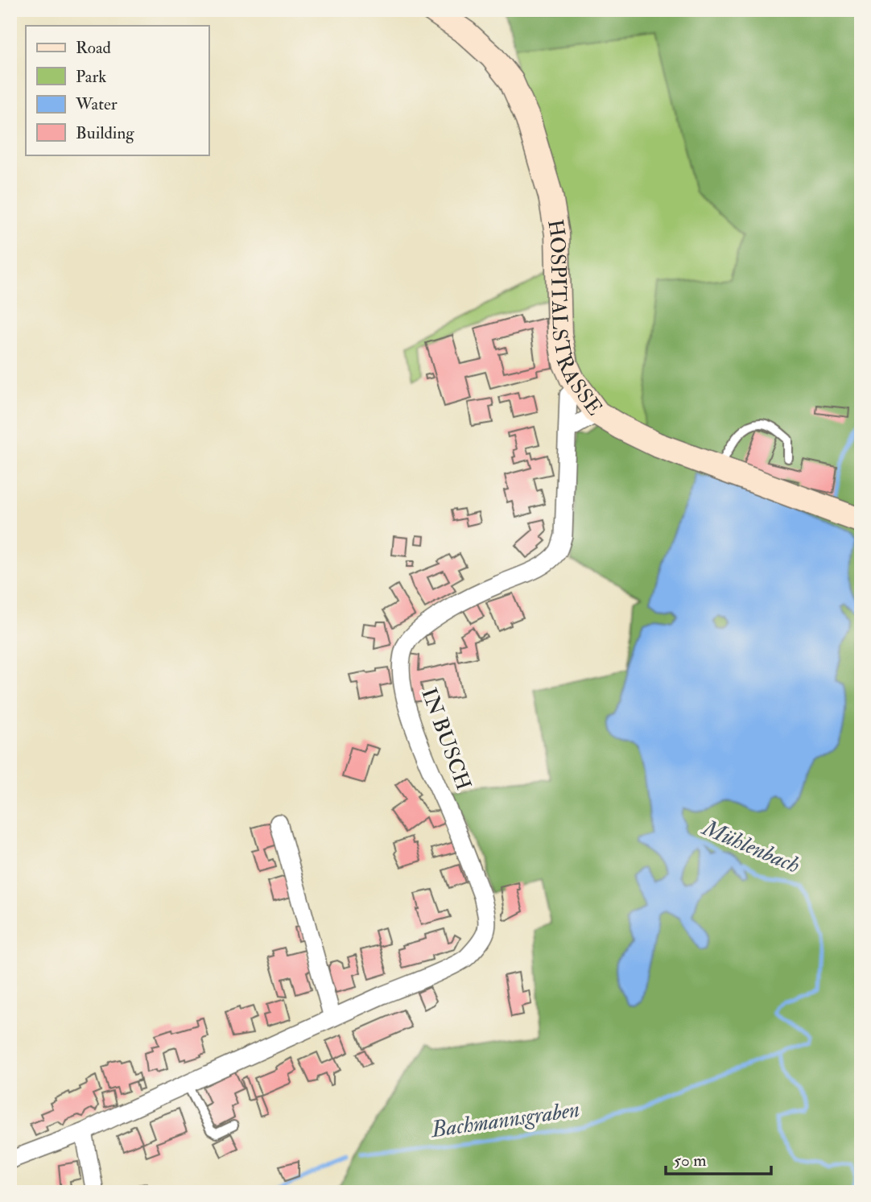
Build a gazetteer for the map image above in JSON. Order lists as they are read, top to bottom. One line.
{"streets":{"street":["HOSPITALSTRASSE","IN BUSCH"]},"crossings":[["HOSPITALSTRASSE","IN BUSCH"]],"water":["Mühlenbach","Bachmannsgraben"],"legend":["Road","Park","Water","Building"],"scale_bar":"50 m"}
